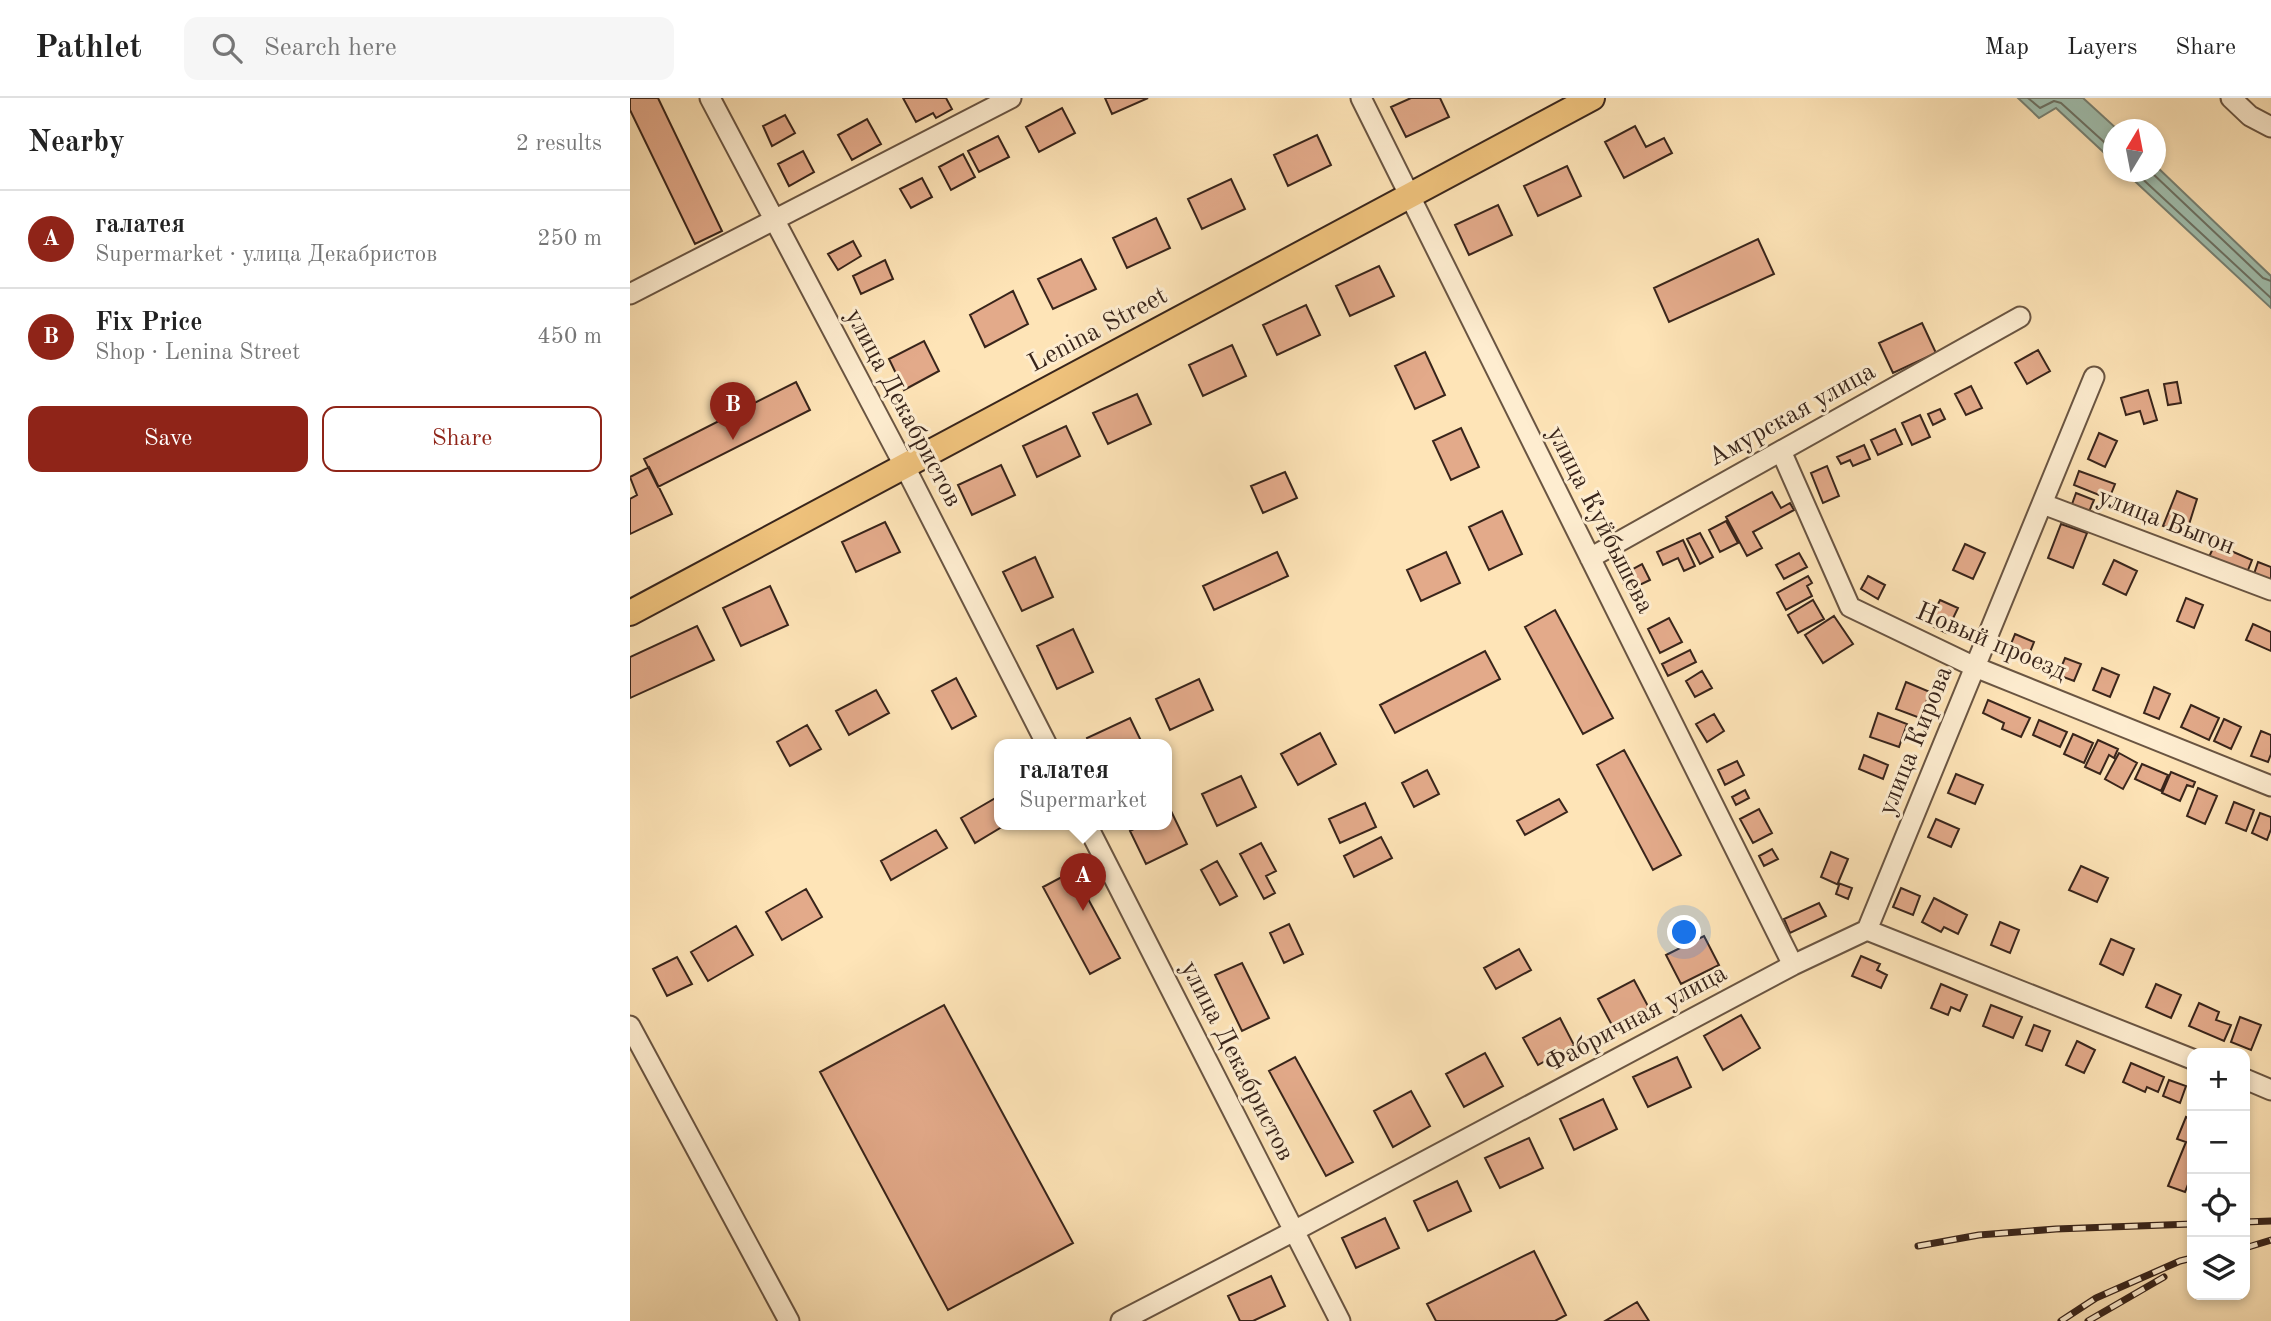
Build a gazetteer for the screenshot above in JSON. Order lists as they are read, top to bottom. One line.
{"streets":{"main road":["Lenina Street"],"street":["улица Декабристов","Амурская улица","улица Куйбышева","улица Выгон","Новый проезд","улица Кирова","Фабричная улица"]},"crossings":[["Lenina Street","улица Декабристов"],["Lenina Street","улица Куйбышева"],["улица Декабристов","Фабричная улица"],["Амурская улица","улица Куйбышева"],["Амурская улица","Новый проезд"],["улица Куйбышева","Фабричная улица"],["улица Выгон","улица Кирова"],["Новый проезд","улица Кирова"],["улица Кирова","Фабричная улица"]],"north":"top","page":{"header":"Pathlet","search":"Search here","nav":["Map","Layers","Share"],"heading":["Nearby","2 results"],"list":[{"mark":"A","name":"галатея","note":"Supermarket · улица Декабристов","value":"250 m"},{"mark":"B","name":"Fix Price","note":"Shop · Lenina Street","value":"450 m"}],"pins":["B","A"],"buttons":["Save","Share"],"popup":["галатея","Supermarket"],"map_buttons":["+","−"]}}
